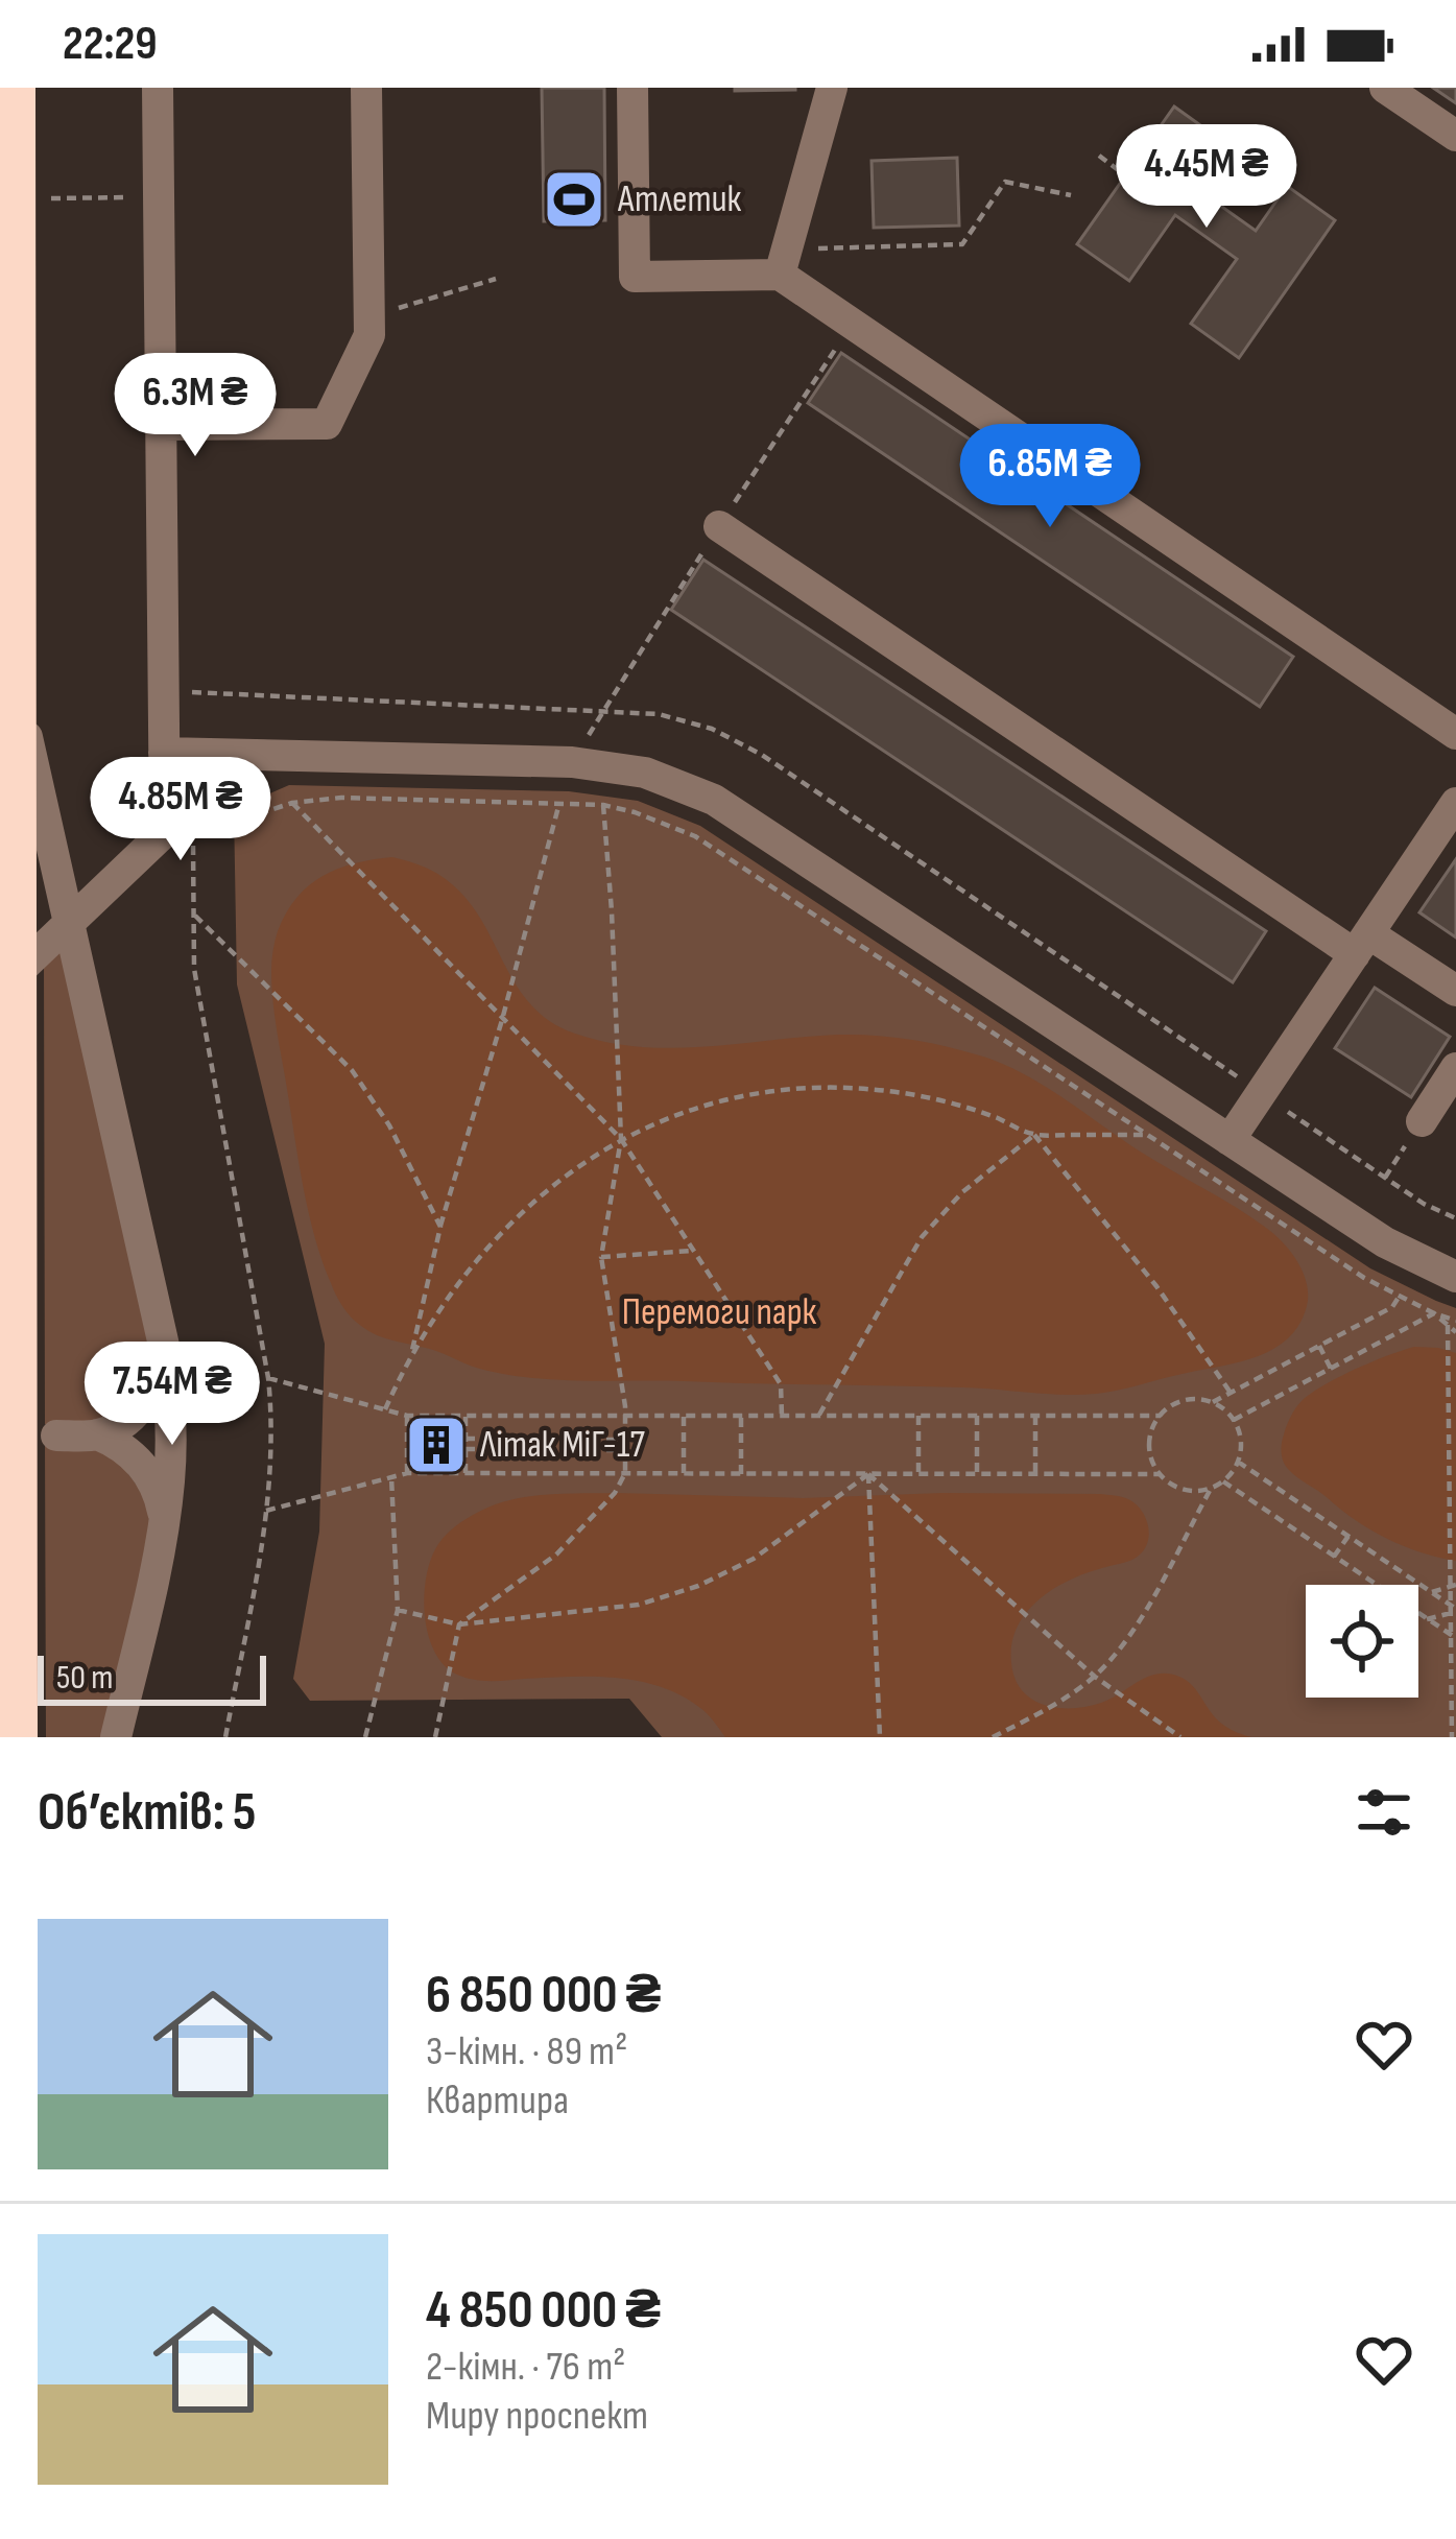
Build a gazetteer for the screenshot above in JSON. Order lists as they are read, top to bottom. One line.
{"parks":["Перемоги парк"],"places":{"sports":["Атлетик"],"building":["Літак МіГ-17"]},"scale_bar":"50 m","page":{"status":"22:29","price":["4.45M ₴","6.3M ₴","6.85M ₴","4.85M ₴","7.54M ₴"],"scale":"50 m","heading":"Об’єктів: 5","list":[{"name":"6 850 000 ₴","note":"3-кімн. · 89 m² · Квартира"},{"name":"4 850 000 ₴","note":"2-кімн. · 76 m² · Миру проспект"}]}}
